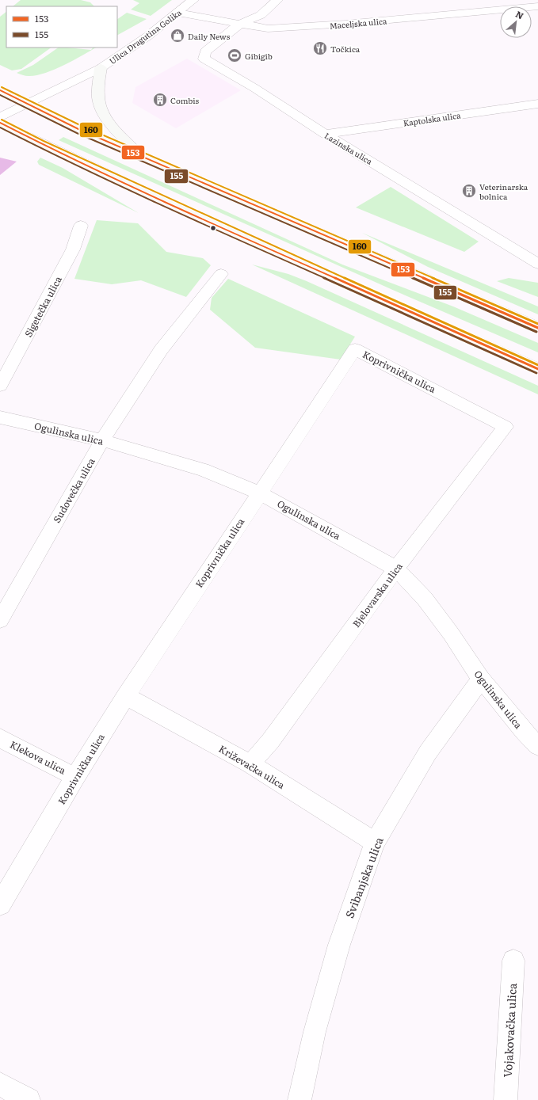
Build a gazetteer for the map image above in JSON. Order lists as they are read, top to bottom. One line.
{"streets":{"street":["Maceljska ulica","Ulica Dragutina Golika","Kaptolska ulica","Lazinska ulica","Sigetečka ulica","Koprivnička ulica","Ogulinska ulica","Sudovečka ulica","Bjelovarska ulica","Klekova ulica","Križevačka ulica","Svibanjska ulica","Vojakovačka ulica"]},"crossings":[["Maceljska ulica","Ulica Dragutina Golika"],["Maceljska ulica","Lazinska ulica"],["Kaptolska ulica","Lazinska ulica"],["Koprivnička ulica","Ogulinska ulica"],["Koprivnička ulica","Bjelovarska ulica"],["Koprivnička ulica","Klekova ulica"],["Koprivnička ulica","Križevačka ulica"],["Ogulinska ulica","Sudovečka ulica"],["Ogulinska ulica","Bjelovarska ulica"],["Ogulinska ulica","Svibanjska ulica"],["Bjelovarska ulica","Križevačka ulica"],["Križevačka ulica","Svibanjska ulica"]],"places":{"shop":["Daily News"],"restaurant":["Točkica"],"sports":["Gibigib"],"building":["Combis","Veterinarska bolnica"]},"lines":["transit line 160","transit line 153","transit line 155"],"legend":["153","155"],"north":"top right"}
